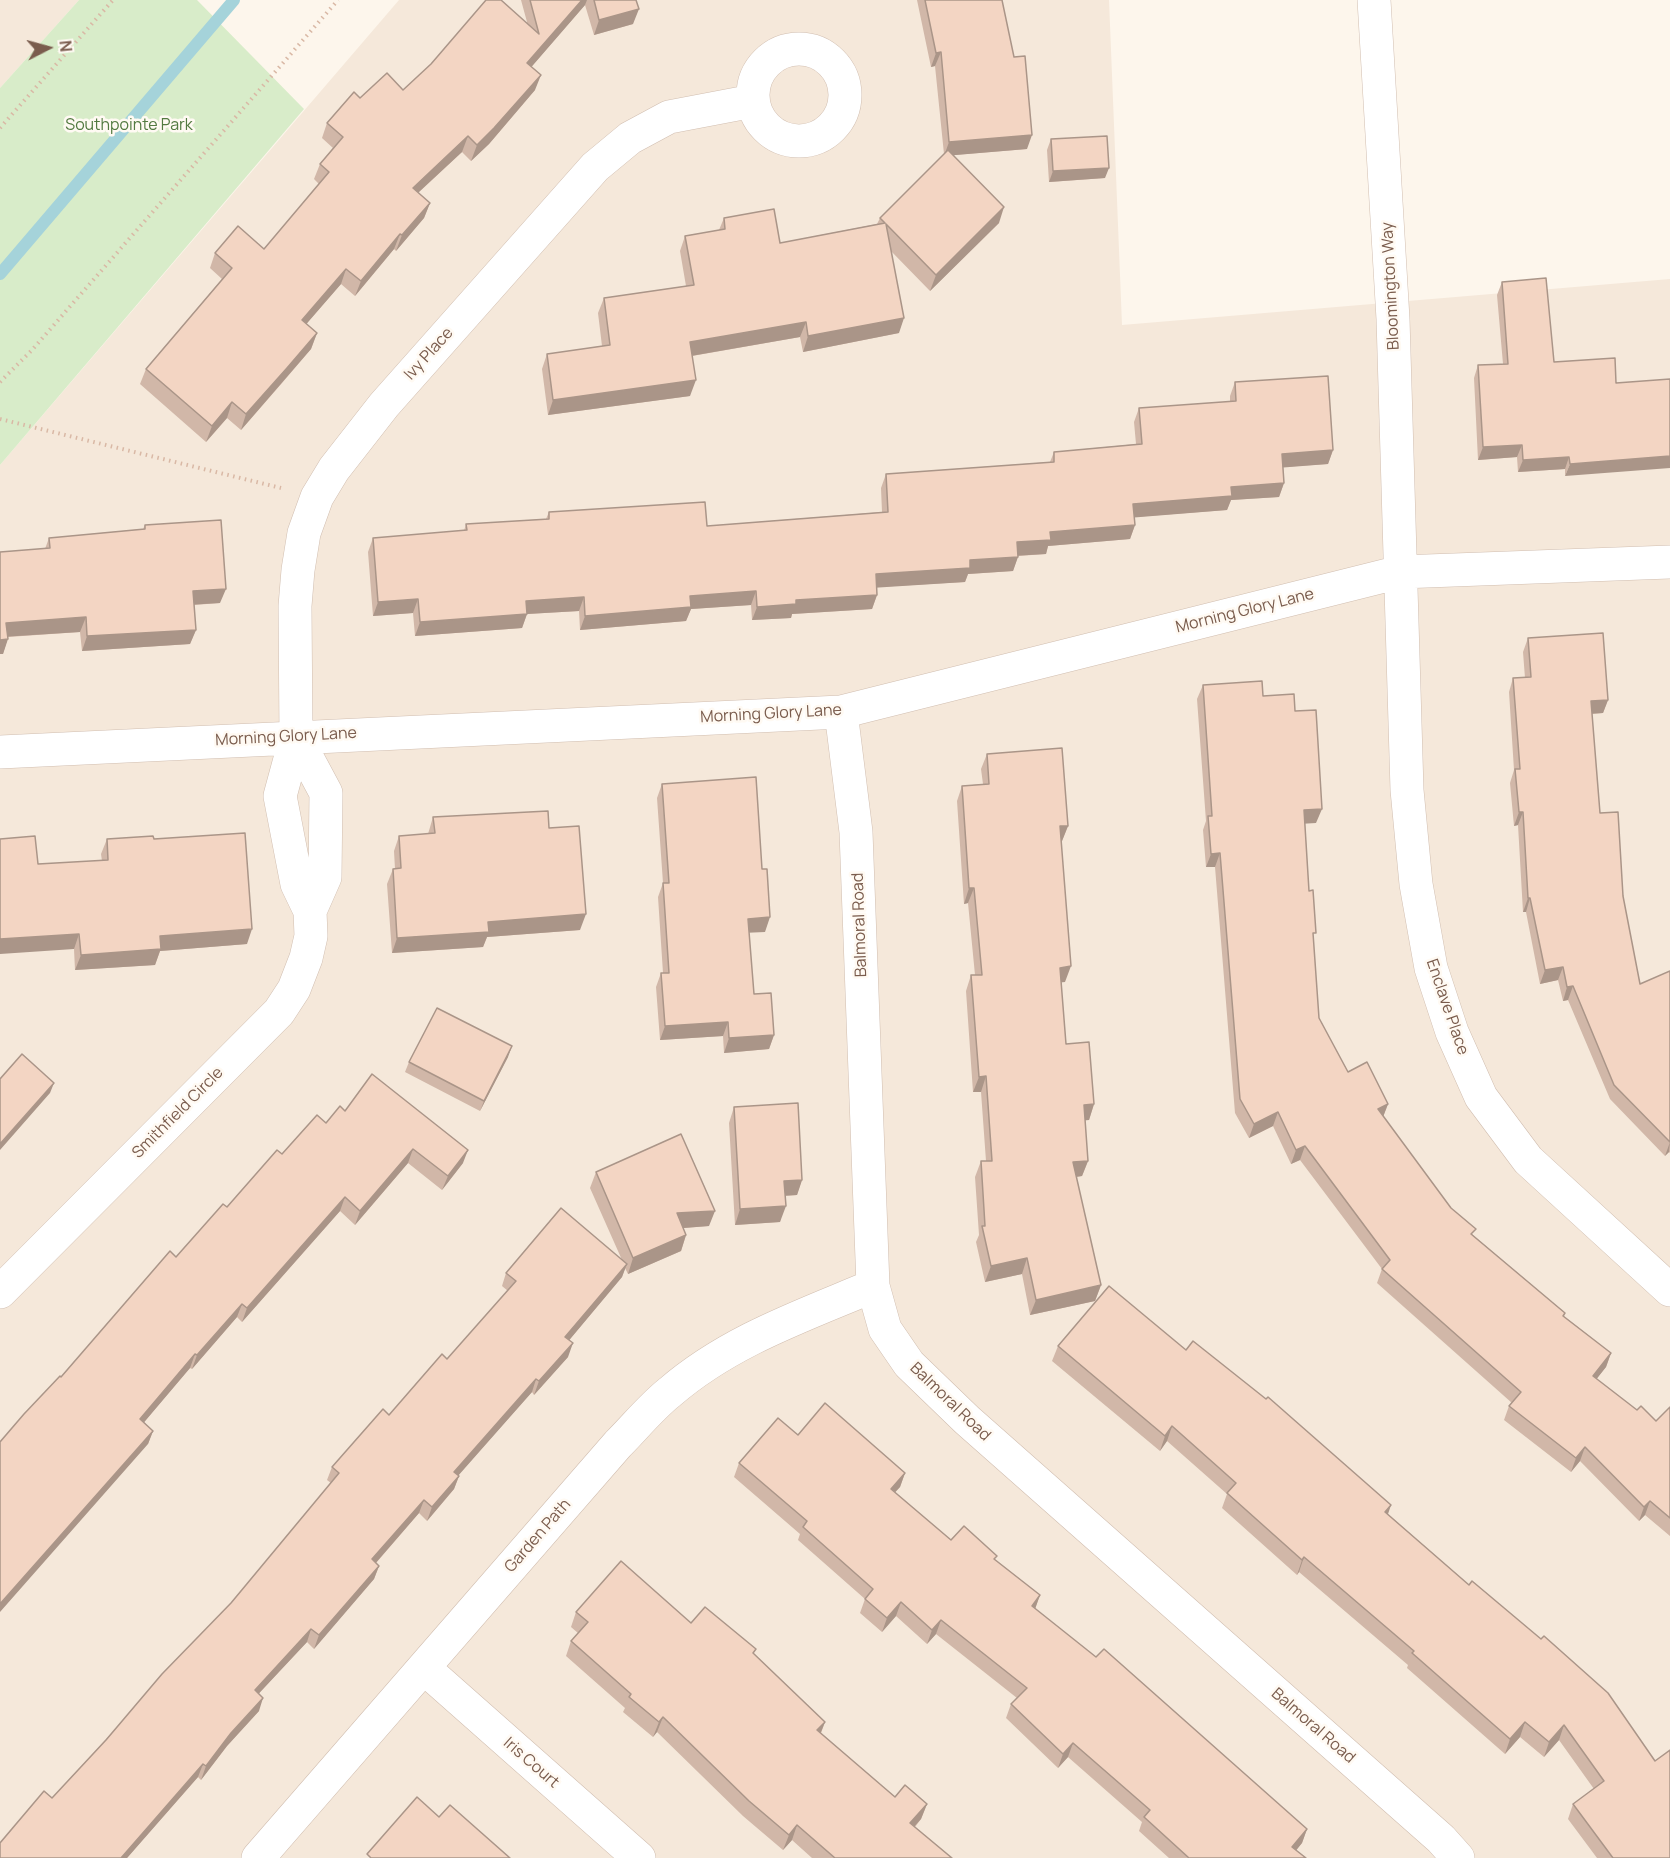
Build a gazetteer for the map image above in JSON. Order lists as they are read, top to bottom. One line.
{"streets":{"street":["Bloomington Way","Ivy Place","Morning Glory Lane","Balmoral Road","Enclave Place","Smithfield Circle","Garden Path","Iris Court"]},"crossings":[["Bloomington Way","Morning Glory Lane"],["Bloomington Way","Enclave Place"],["Ivy Place","Morning Glory Lane"],["Ivy Place","Smithfield Circle"],["Morning Glory Lane","Balmoral Road"],["Morning Glory Lane","Enclave Place"],["Morning Glory Lane","Smithfield Circle"],["Balmoral Road","Garden Path"],["Garden Path","Iris Court"]],"parks":["Southpointe Park"],"north":"right"}
